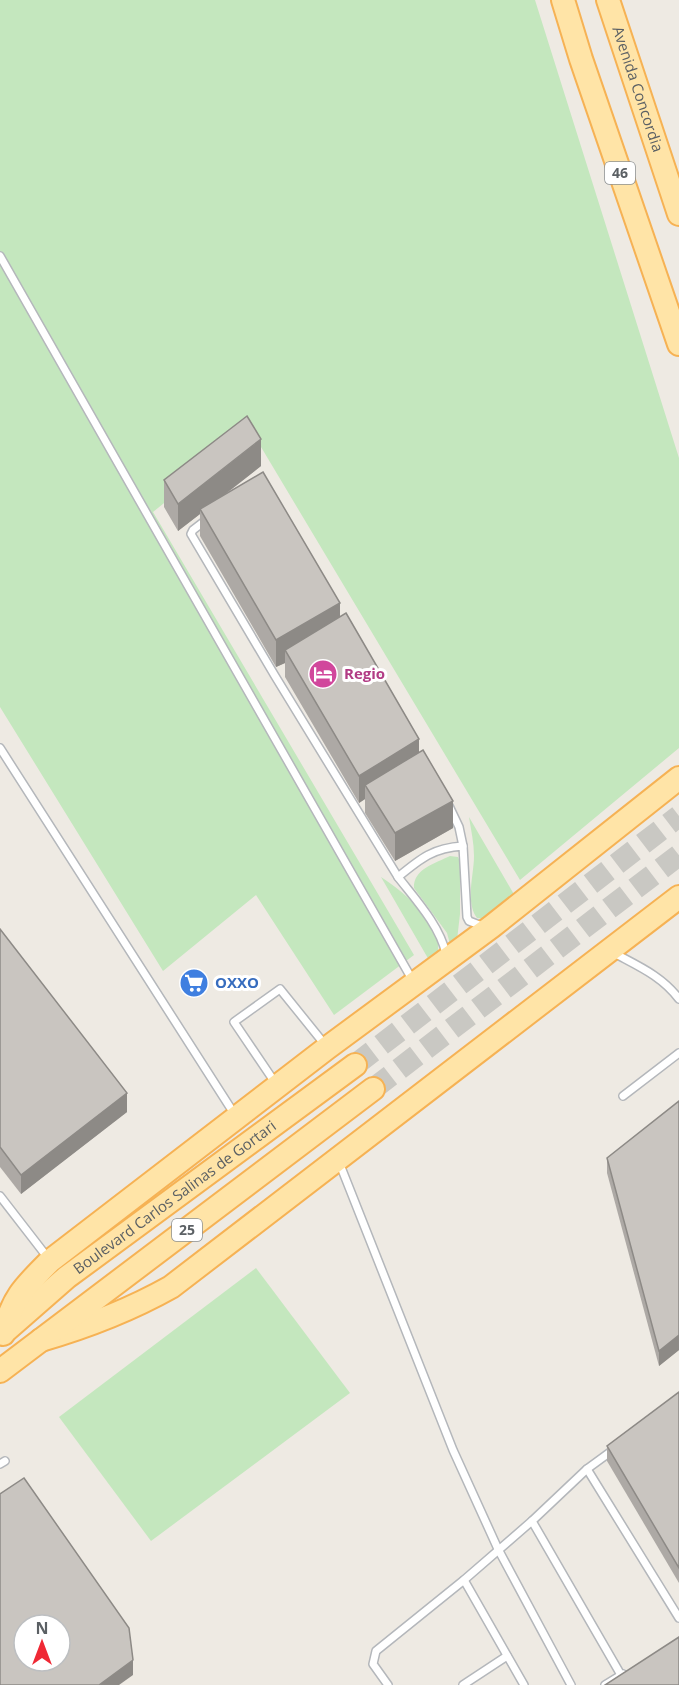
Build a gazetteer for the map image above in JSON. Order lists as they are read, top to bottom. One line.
{"streets":{"main road":["Avenida Concordia","46","Boulevard Carlos Salinas de Gortari","25"]},"places":{"hotel":["Regio"],"supermarket":["OXXO"]},"north":"top"}
